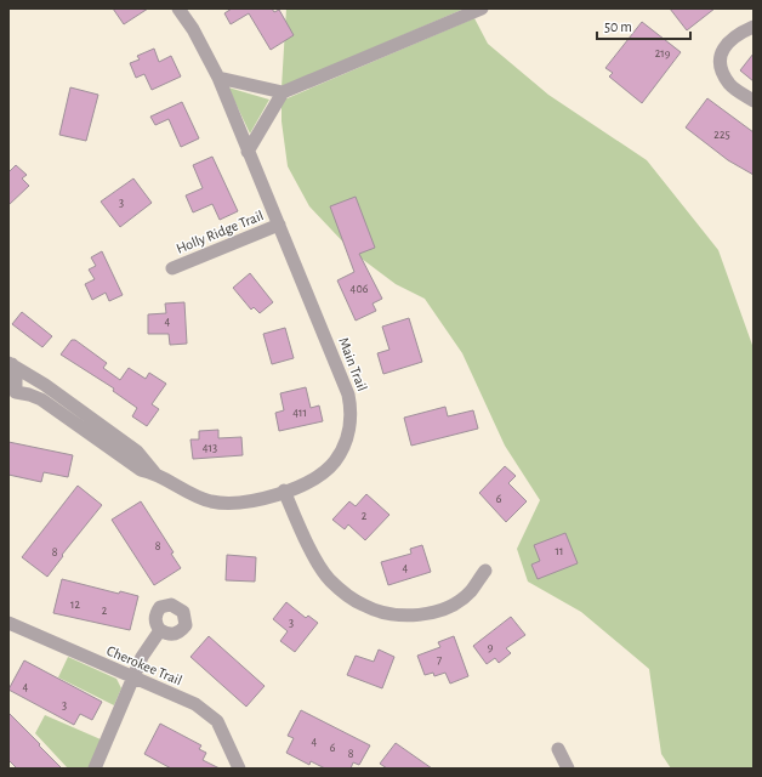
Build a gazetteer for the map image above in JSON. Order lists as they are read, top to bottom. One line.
{"streets":{"street":["Holly Ridge Trail","Main Trail","Cherokee Trail"]},"crossings":[["Holly Ridge Trail","Main Trail"]],"house_numbers":["219","225","3","406","4","411","413","6","2","8","11","8","4","12","2","3","9","7","4","3","4","6","8"],"scale_bar":"50 m"}
